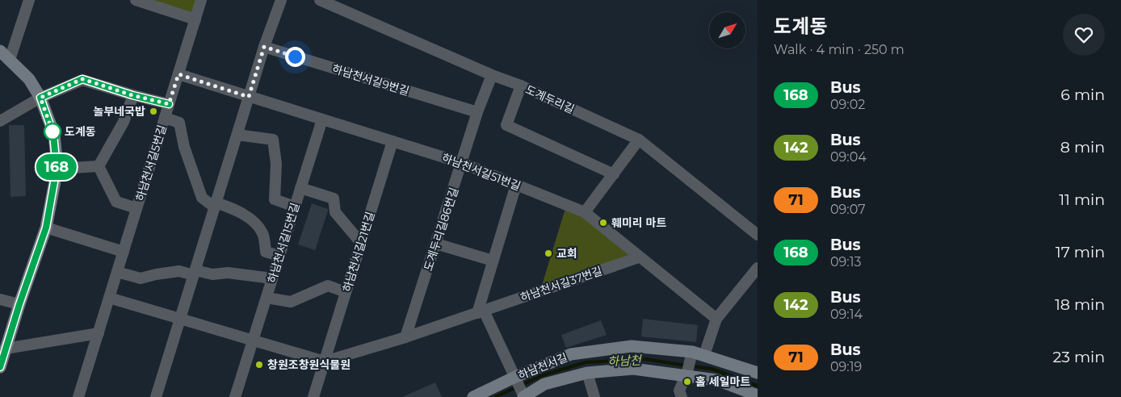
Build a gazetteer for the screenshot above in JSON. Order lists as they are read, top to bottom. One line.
{"streets":{"street":["하남천서길9번길","도계두리길","하남천서길5번길","하남천서길51번길","도계두리길86번길","하남천서길15번길","하남천서길21번길","하남천서길37번길","하남천서길"]},"crossings":[["하남천서길9번길","도계두리길86번길"],["도계두리길","도계두리길86번길"],["하남천서길5번길","하남천서길51번길"],["하남천서길51번길","도계두리길86번길"],["하남천서길51번길","하남천서길15번길"],["하남천서길51번길","하남천서길21번길"],["하남천서길51번길","하남천서길37번길"],["하남천서길15번길","하남천서길21번길"]],"water":["하남천"],"places":["놀부네국밥","도계동","훼미리 마트","교회","창원조창원식물원","홀 세일마트"],"lines":["bus line 168"],"north":"top right","page":{"on_map":"168","heading":["도계동","Walk · 4 min · 250 m"],"list":[{"mark":"168","name":"Bus","note":"09:02","value":"6 min"},{"mark":"142","name":"Bus","note":"09:04","value":"8 min"},{"mark":"71","name":"Bus","note":"09:07","value":"11 min"},{"mark":"168","name":"Bus","note":"09:13","value":"17 min"},{"mark":"142","name":"Bus","note":"09:14","value":"18 min"},{"mark":"71","name":"Bus","note":"09:19","value":"23 min"}]}}
